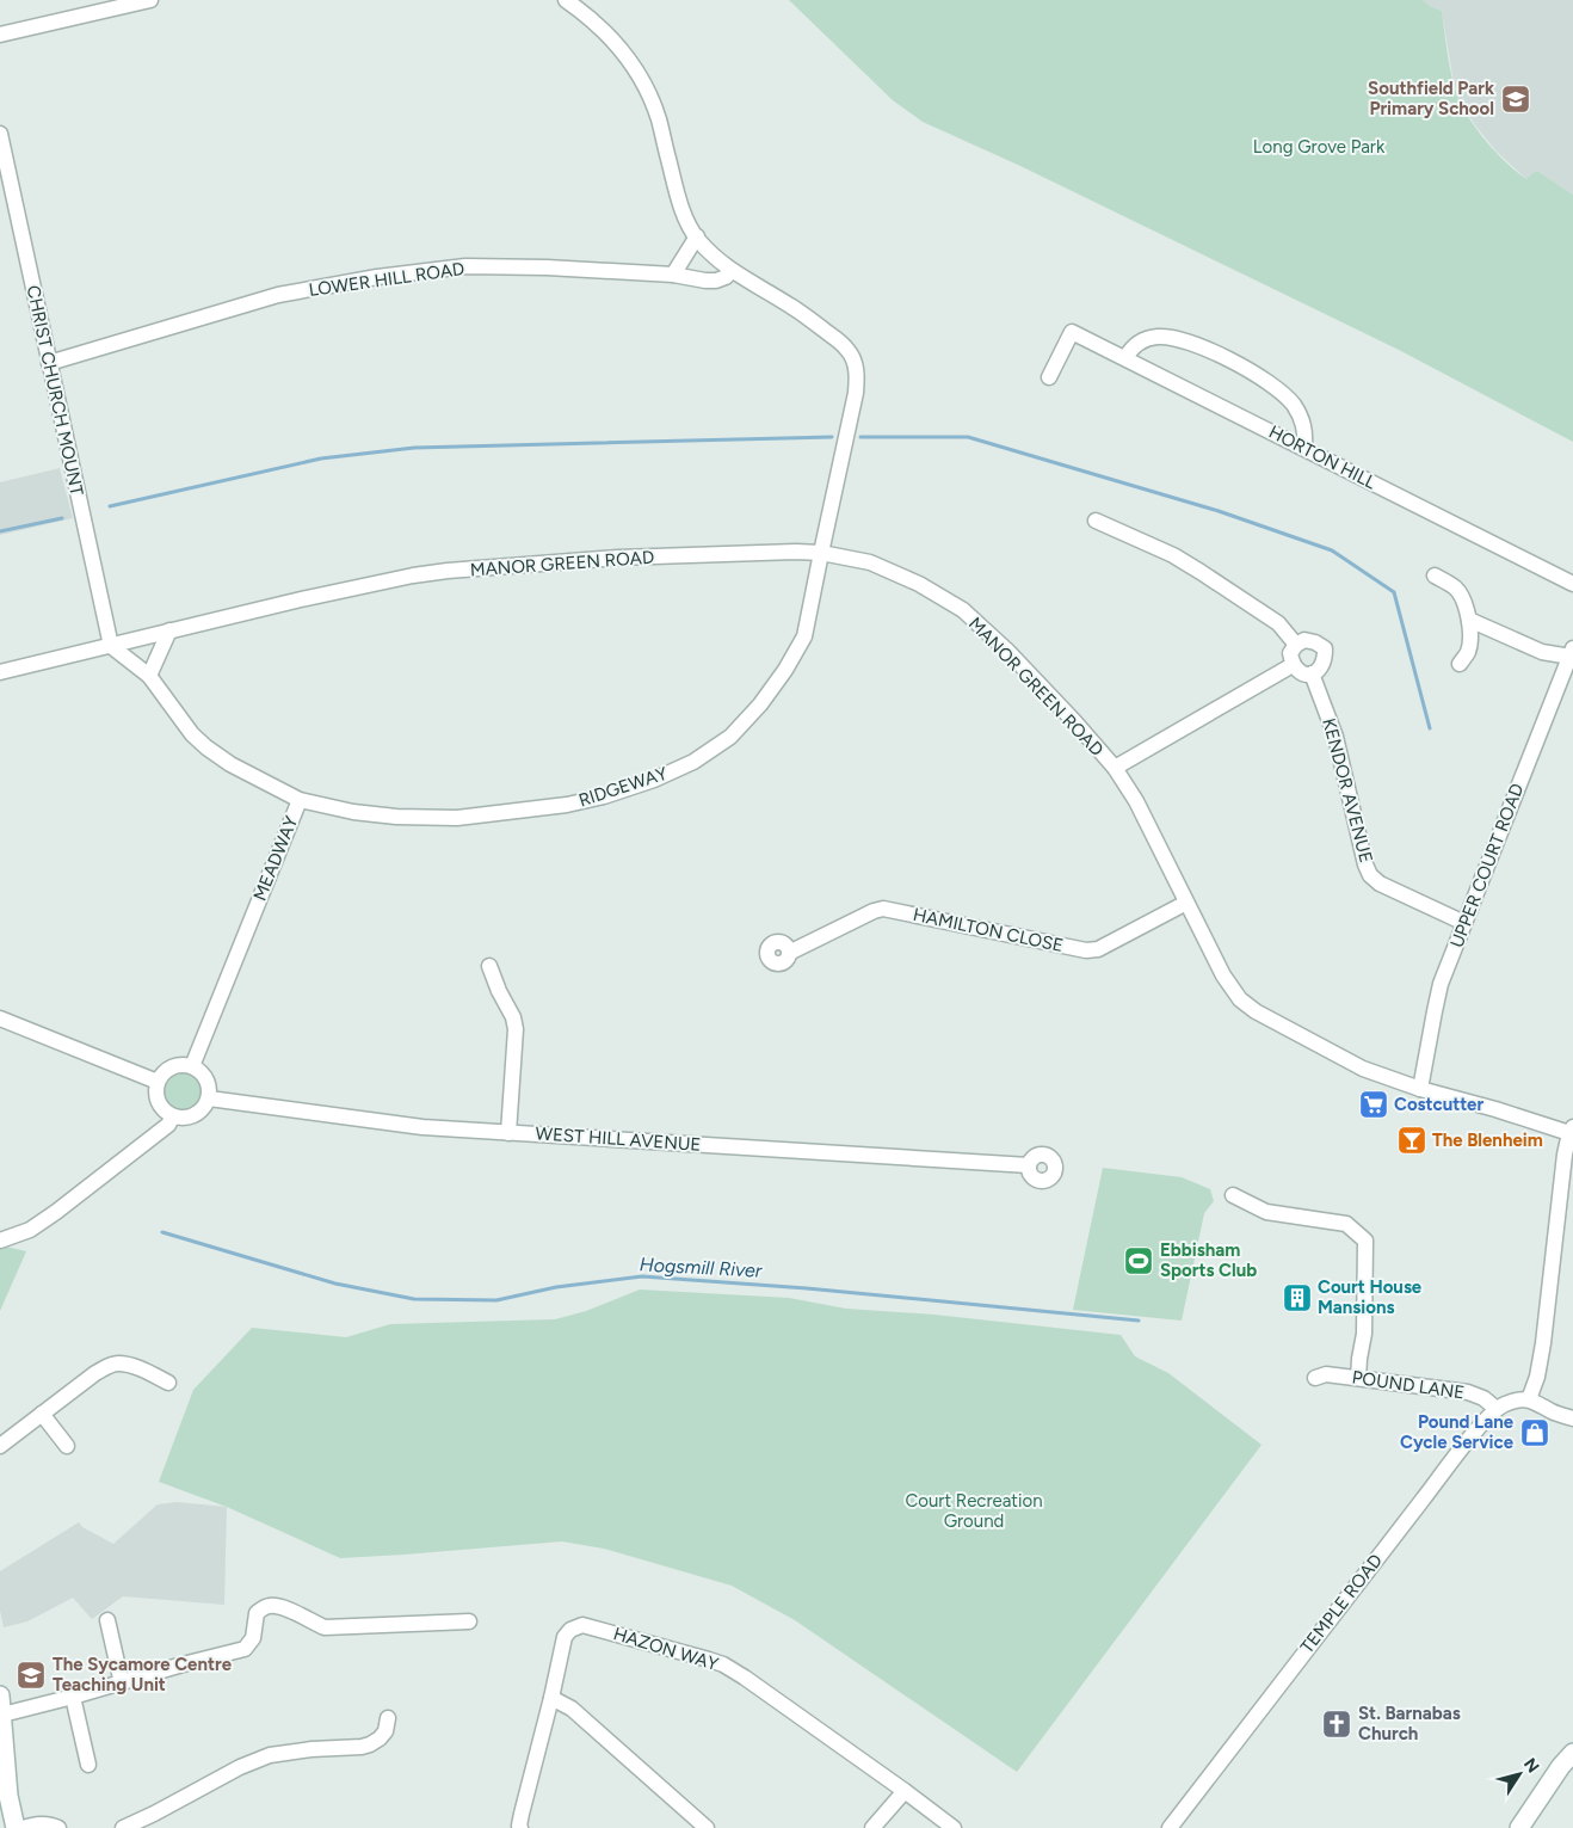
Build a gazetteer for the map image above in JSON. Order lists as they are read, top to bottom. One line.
{"streets":{"street":["LOWER HILL ROAD","CHRIST CHURCH MOUNT","HORTON HILL","MANOR GREEN ROAD","RIDGEWAY","KENDOR AVENUE","MEADWAY","UPPER COURT ROAD","HAMILTON CLOSE","WEST HILL AVENUE","POUND LANE","TEMPLE ROAD","HAZON WAY"]},"crossings":[["LOWER HILL ROAD","CHRIST CHURCH MOUNT"],["CHRIST CHURCH MOUNT","MANOR GREEN ROAD"],["CHRIST CHURCH MOUNT","MEADWAY"],["MANOR GREEN ROAD","RIDGEWAY"],["MANOR GREEN ROAD","MEADWAY"],["MANOR GREEN ROAD","UPPER COURT ROAD"],["MANOR GREEN ROAD","HAMILTON CLOSE"],["RIDGEWAY","MEADWAY"],["KENDOR AVENUE","UPPER COURT ROAD"],["MEADWAY","WEST HILL AVENUE"],["POUND LANE","TEMPLE ROAD"]],"water":["Hogsmill River"],"parks":["Long Grove Park","Court Recreation Ground"],"places":{"school or university":["Southfield Park Primary School","The Sycamore Centre Teaching Unit"],"supermarket":["Costcutter"],"bar":["The Blenheim"],"sports":["Ebbisham Sports Club"],"building":["Court House Mansions"],"shop":["Pound Lane Cycle Service"],"church":["St. Barnabas Church"]},"north":"top right"}
